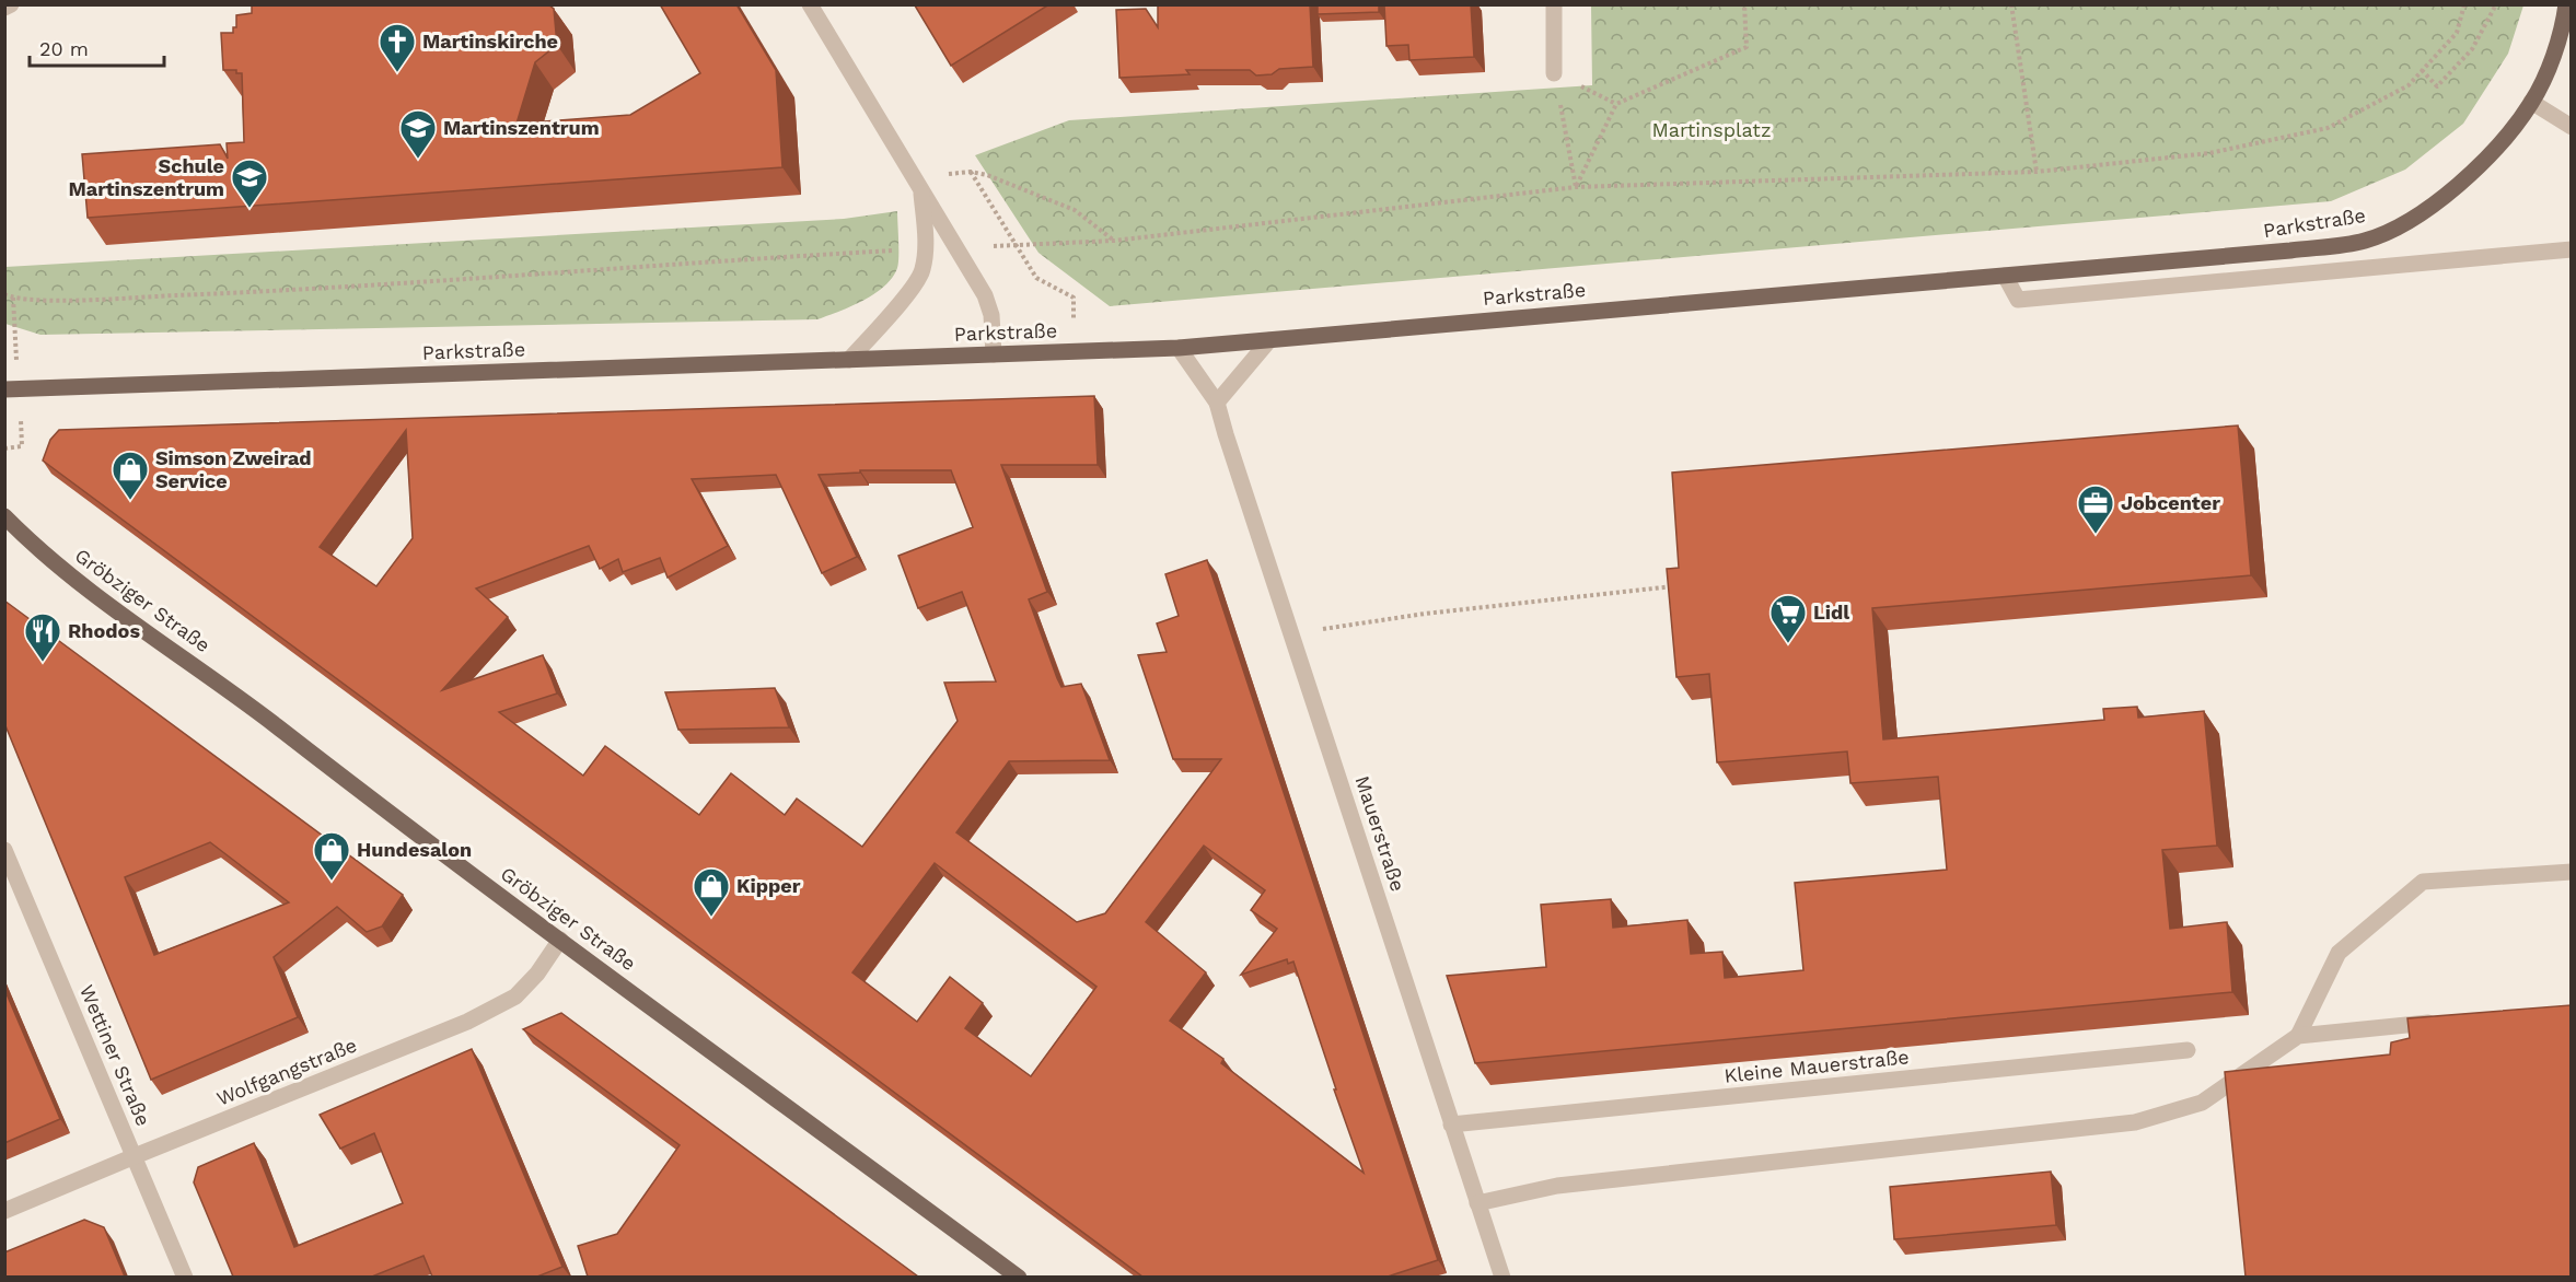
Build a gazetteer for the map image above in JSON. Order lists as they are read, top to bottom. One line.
{"streets":{"main road":["Parkstraße","Gröbziger Straße"],"street":["Mauerstraße","Wettiner Straße","Kleine Mauerstraße","Wolfgangstraße"]},"crossings":[["Parkstraße","Mauerstraße"],["Gröbziger Straße","Wolfgangstraße"],["Mauerstraße","Kleine Mauerstraße"],["Wettiner Straße","Wolfgangstraße"]],"parks":["Martinsplatz"],"places":{"church":["Martinskirche"],"school or university":["Martinszentrum","Schule Martinszentrum"],"shop":["Simson Zweirad Service","Hundesalon","Kipper"],"office":["Jobcenter"],"supermarket":["Lidl"],"restaurant":["Rhodos"]},"scale_bar":"20 m"}
